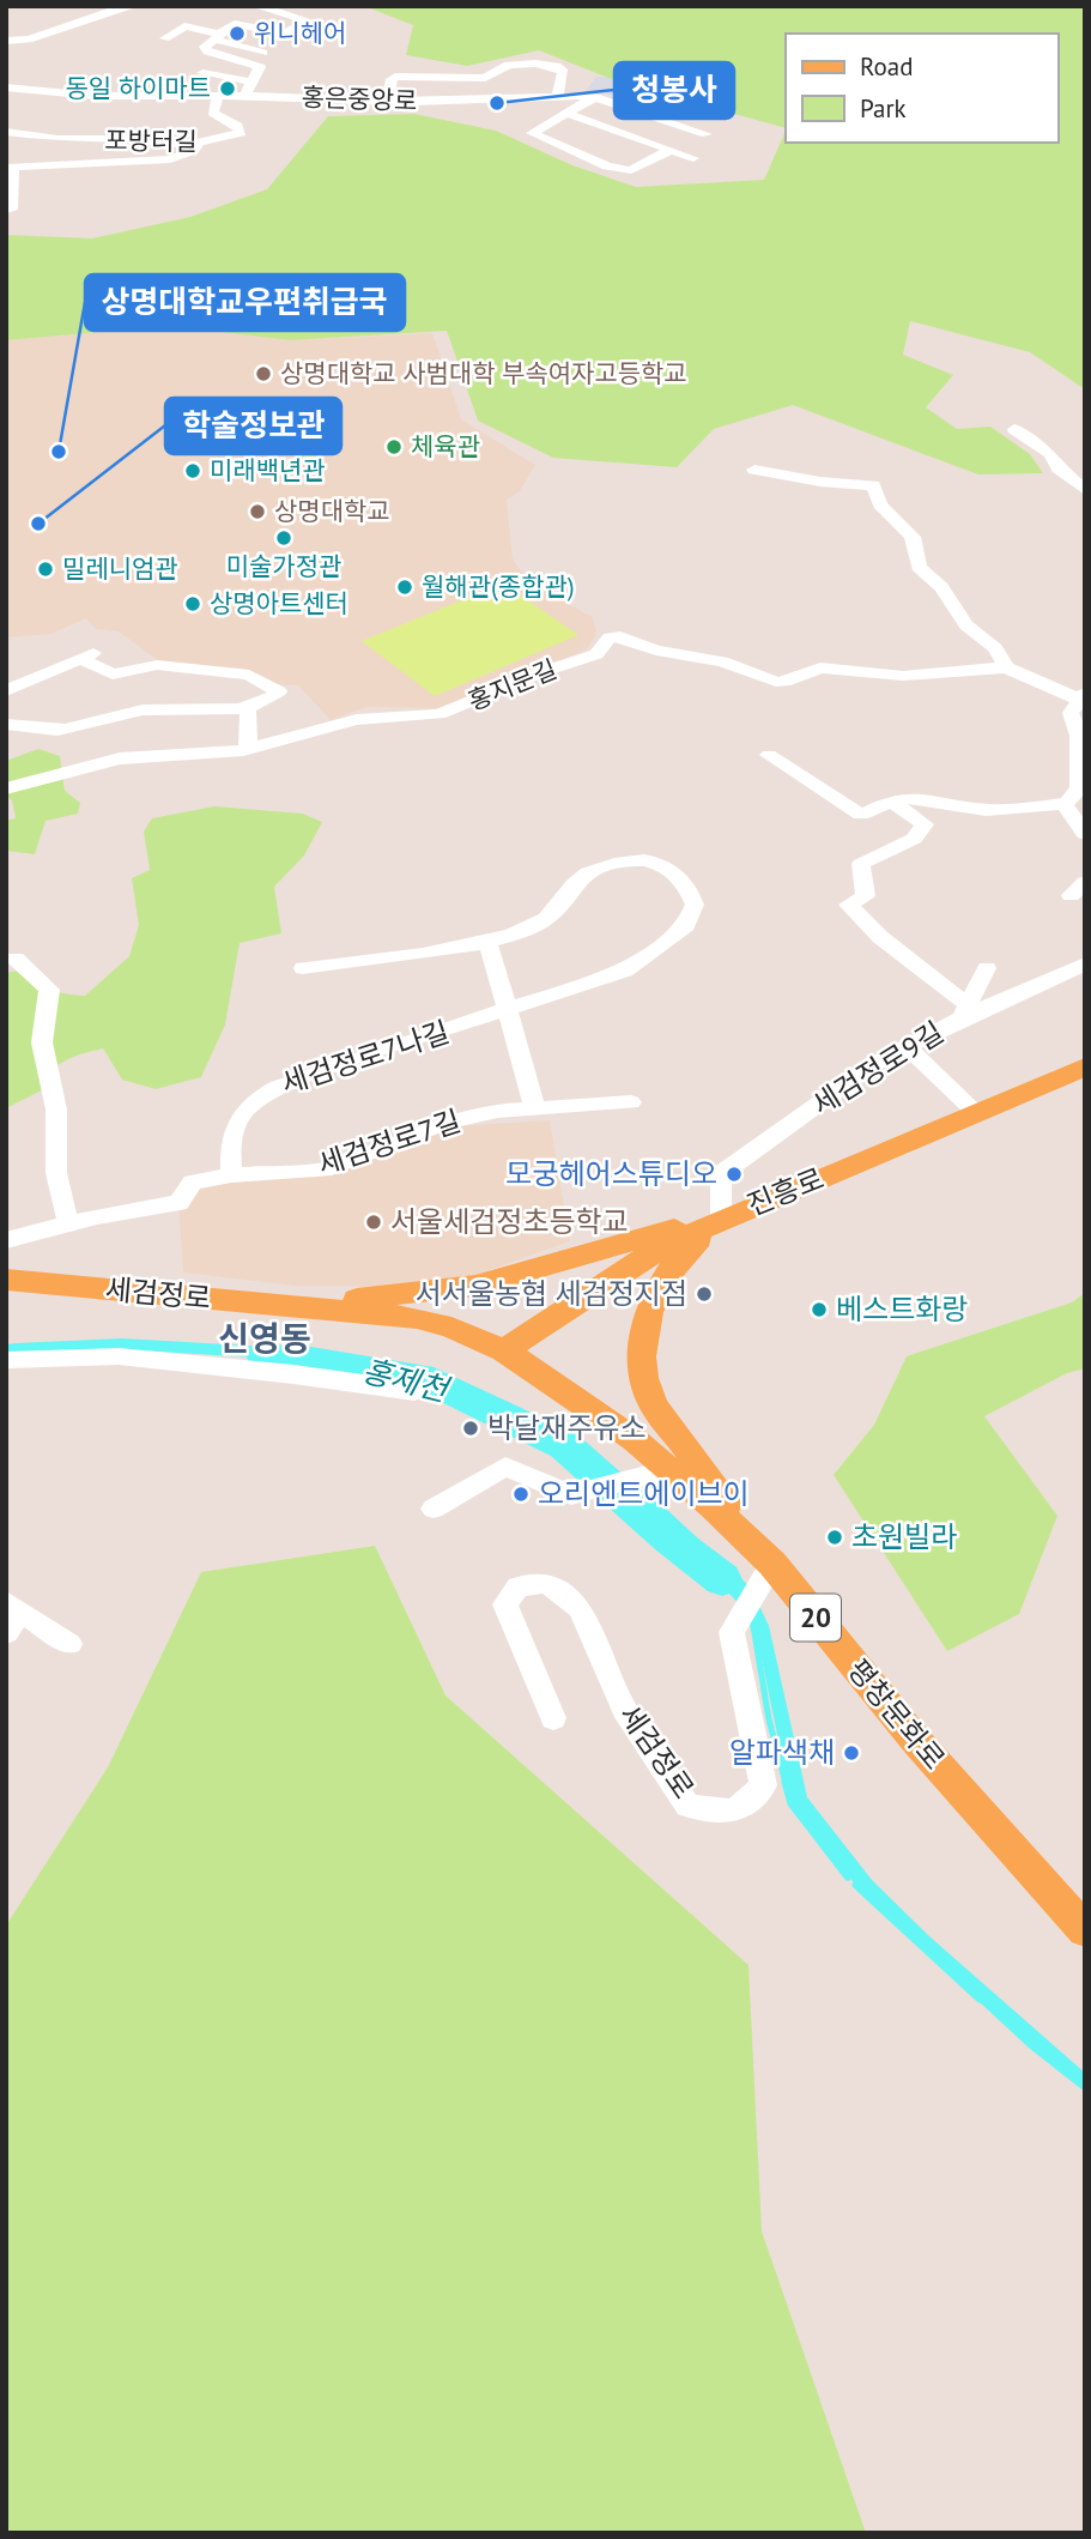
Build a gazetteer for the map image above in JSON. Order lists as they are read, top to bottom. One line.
{"streets":{"main road":["진흥로","세검정로","20","평창문화로"],"street":["홍은중앙로","포방터길","홍지문길","세검정로7나길","세검정로9길","세검정로7길"]},"crossings":[["홍은중앙로","포방터길"],["세검정로7나길","세검정로7길"],["세검정로9길","진흥로"],["진흥로","세검정로"],["진흥로","평창문화로"],["세검정로","평창문화로"]],"districts":["신영동"],"water":["홍제천"],"places":["위니헤어","동일 하이마트","청봉사","상명대학교 사범대학 부속여자고등학교","체육관","상명대학교우편취급국","미래백년관","상명대학교","학술정보관","미술가정관","밀레니엄관","월해관(종합관)","상명아트센터","모궁헤어스튜디오","서울세검정초등학교","서서울농협 세검정지점","베스트화랑","박달재주유소","오리엔트에이브이","초원빌라","알파색채"],"legend":["Road","Park"]}
